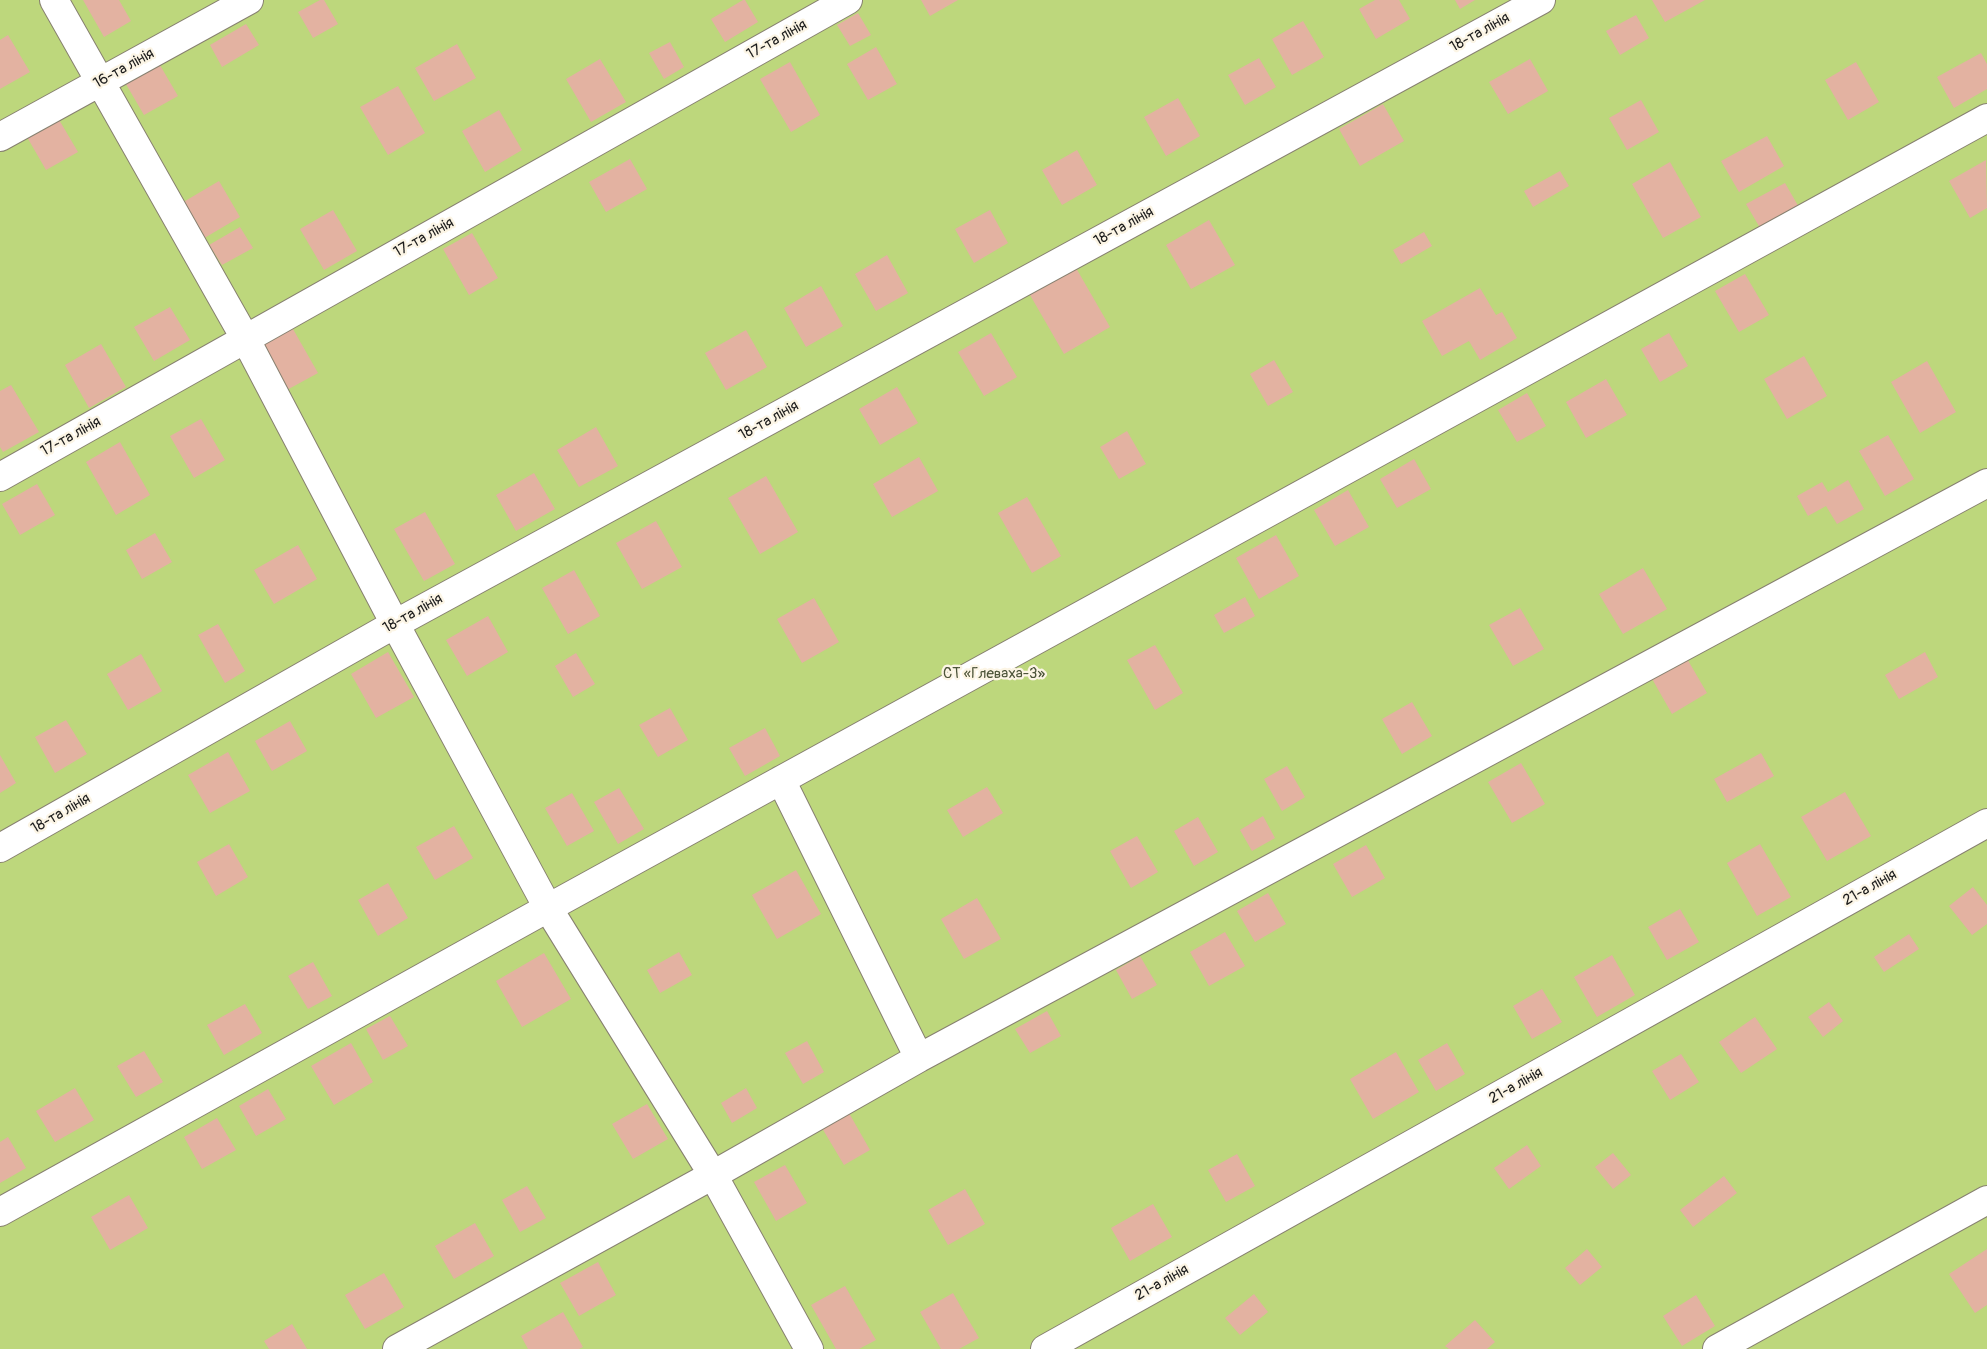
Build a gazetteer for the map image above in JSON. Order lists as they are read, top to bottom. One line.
{"streets":{"lane":["18-та лінія","17-та лінія","16-та лінія","21-а лінія"]},"parks":["СТ «Глеваха-3»"]}
